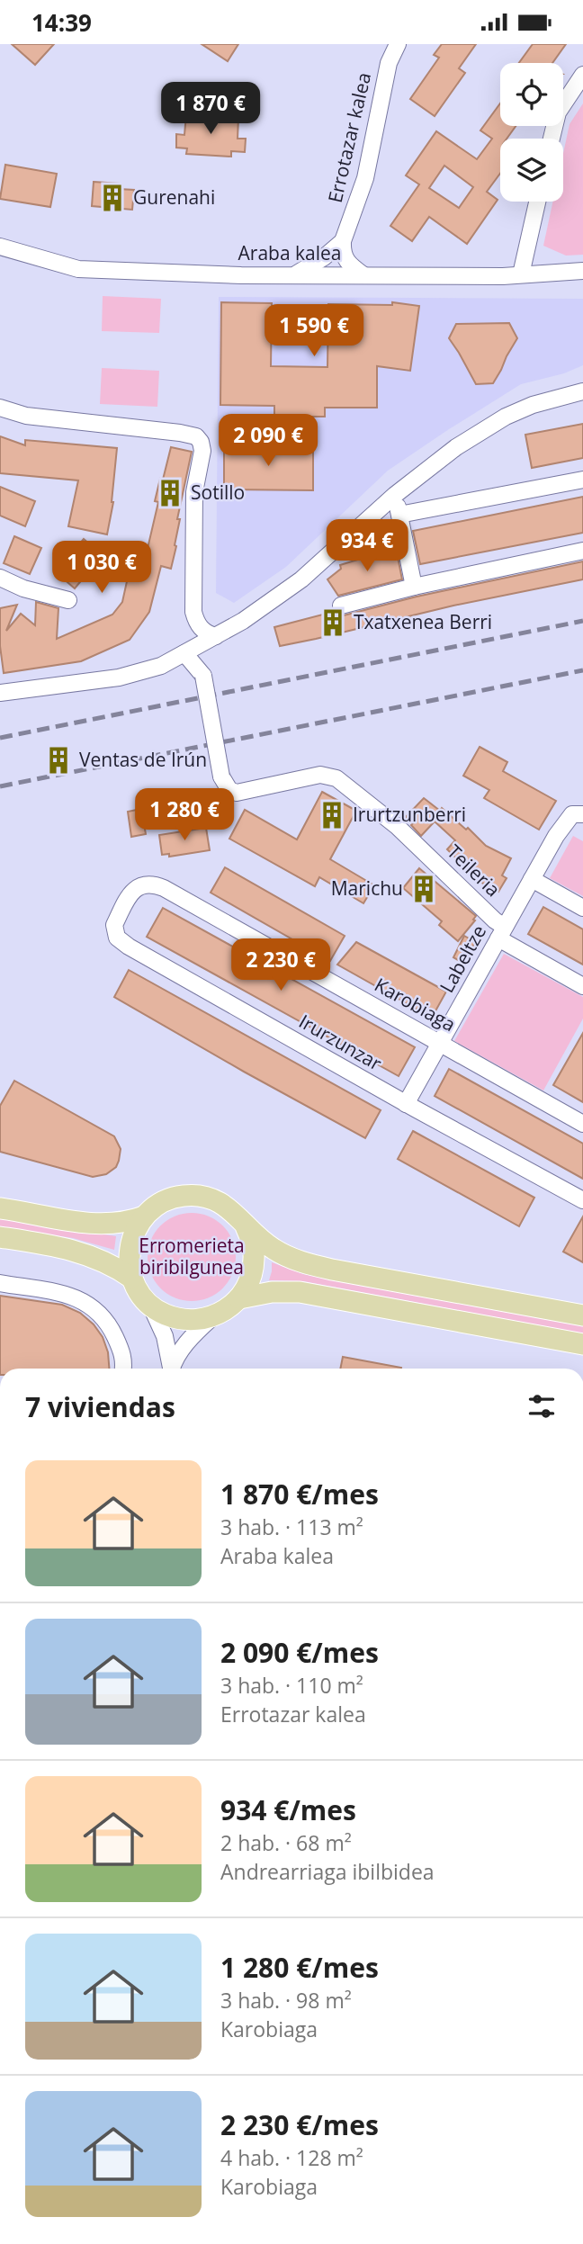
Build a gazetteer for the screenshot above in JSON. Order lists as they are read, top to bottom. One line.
{"streets":{"street":["Errotazar kalea","Araba kalea","Teileria","Labeltze","Karobiaga","Irurzunzar"]},"crossings":[["Teileria","Labeltze"],["Labeltze","Karobiaga"],["Labeltze","Irurzunzar"],["Karobiaga","Irurzunzar"]],"parks":["Erromerieta biribilgunea"],"places":{"building":["Gurenahi","Sotillo","Txatxenea Berri","Ventas de Irún","Irurtzunberri","Marichu"]},"page":{"status":"14:39","price":["1 870 €","1 590 €","2 090 €","934 €","1 030 €","1 280 €","2 230 €"],"heading":"7 viviendas","list":[{"name":"1 870 €/mes","note":"3 hab. · 113 m² · Araba kalea"},{"name":"2 090 €/mes","note":"3 hab. · 110 m² · Errotazar kalea"},{"name":"934 €/mes","note":"2 hab. · 68 m² · Andrearriaga ibilbidea"},{"name":"1 280 €/mes","note":"3 hab. · 98 m² · Karobiaga"},{"name":"2 230 €/mes","note":"4 hab. · 128 m² · Karobiaga"}]}}
